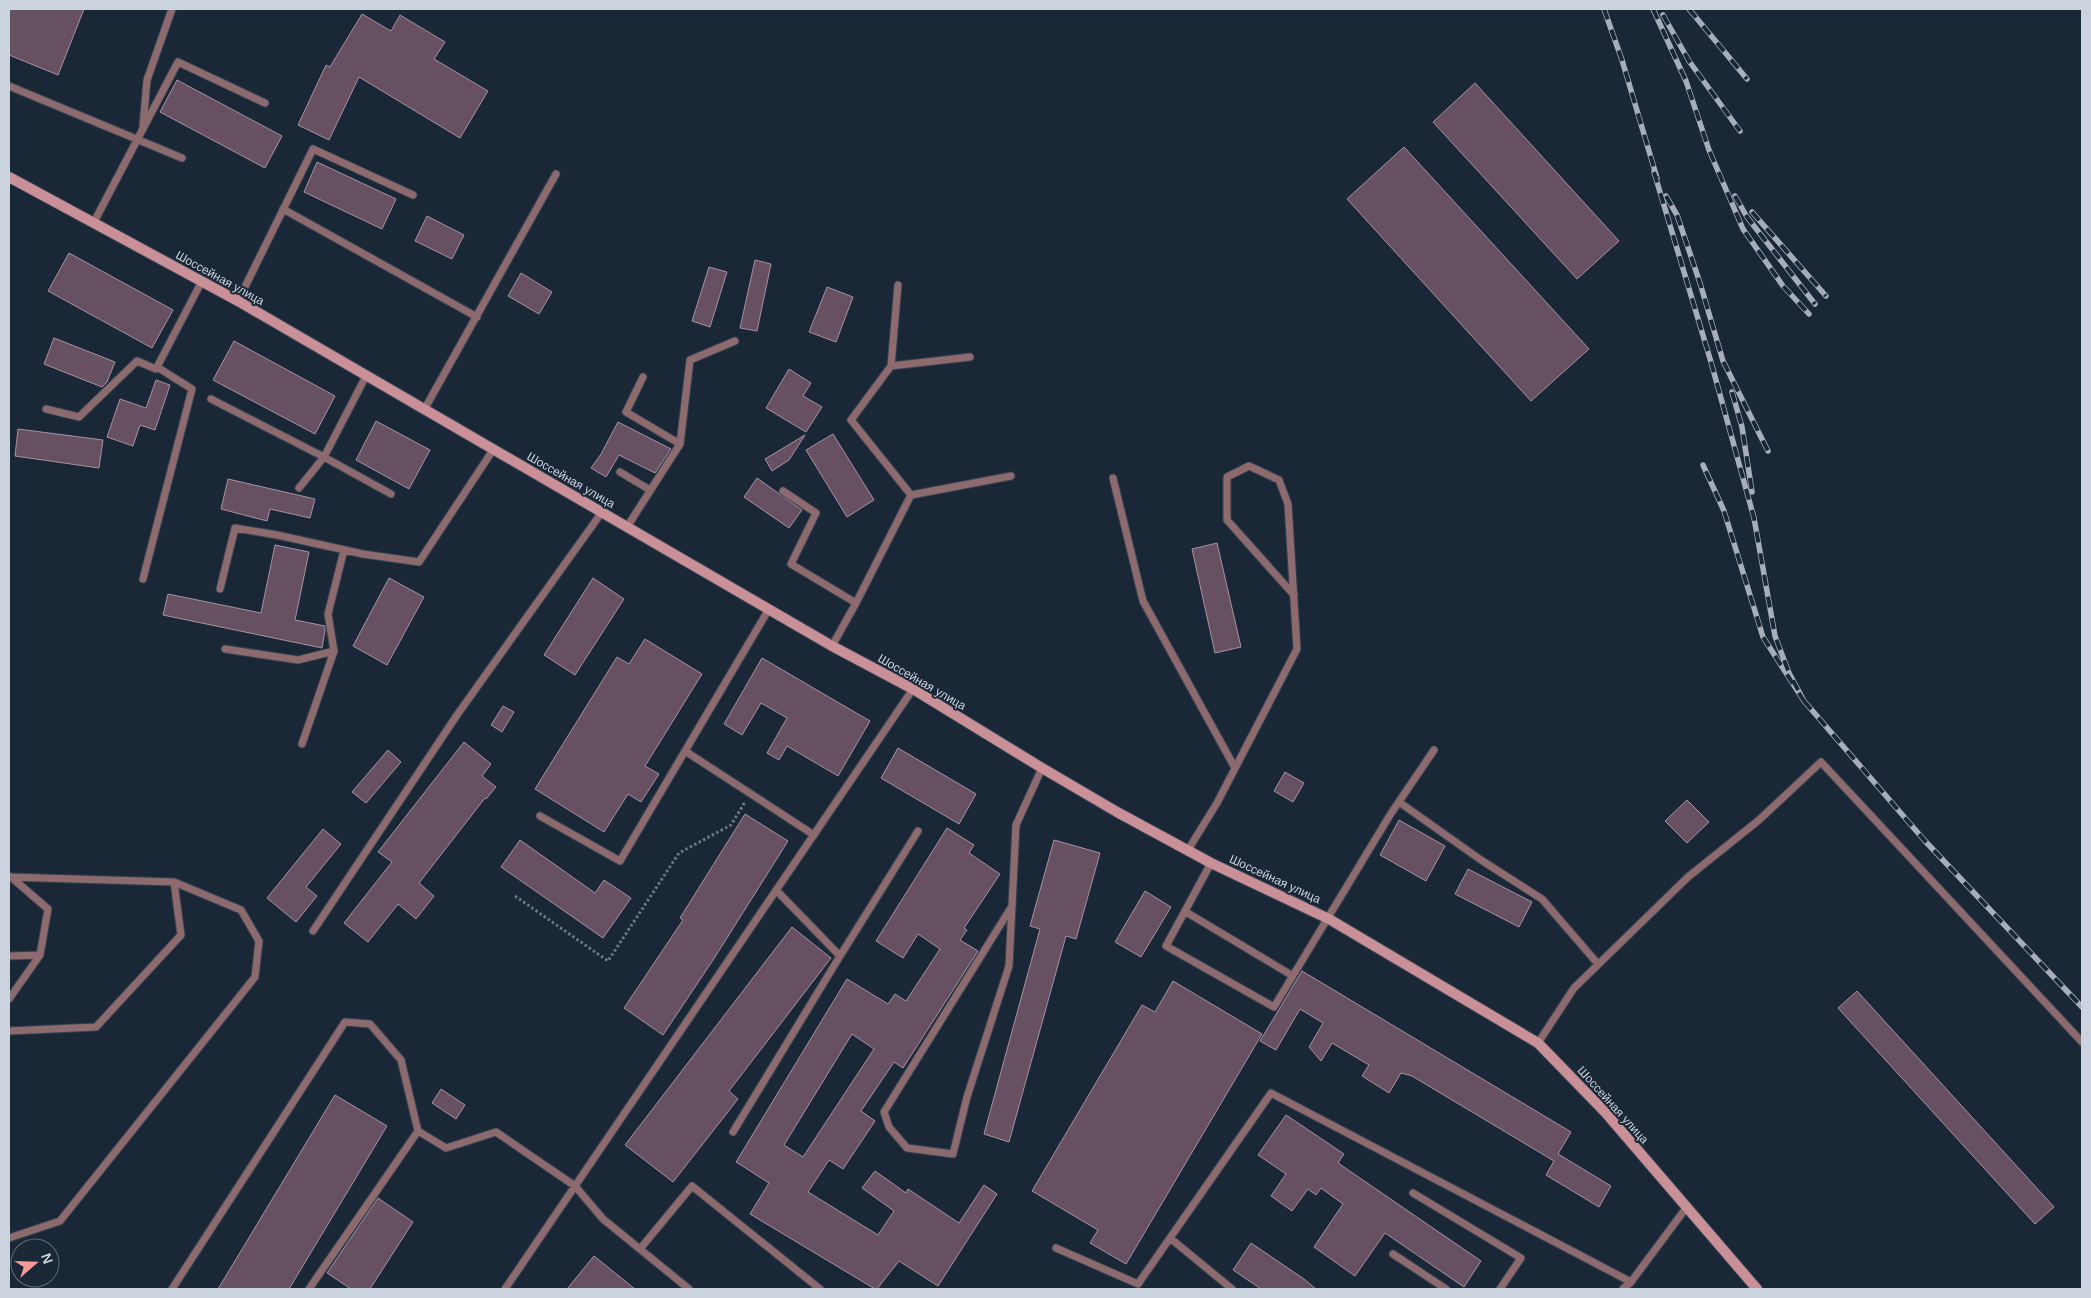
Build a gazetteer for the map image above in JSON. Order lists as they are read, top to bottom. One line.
{"streets":{"main road":["Шоссейная улица"]},"north":"right"}
